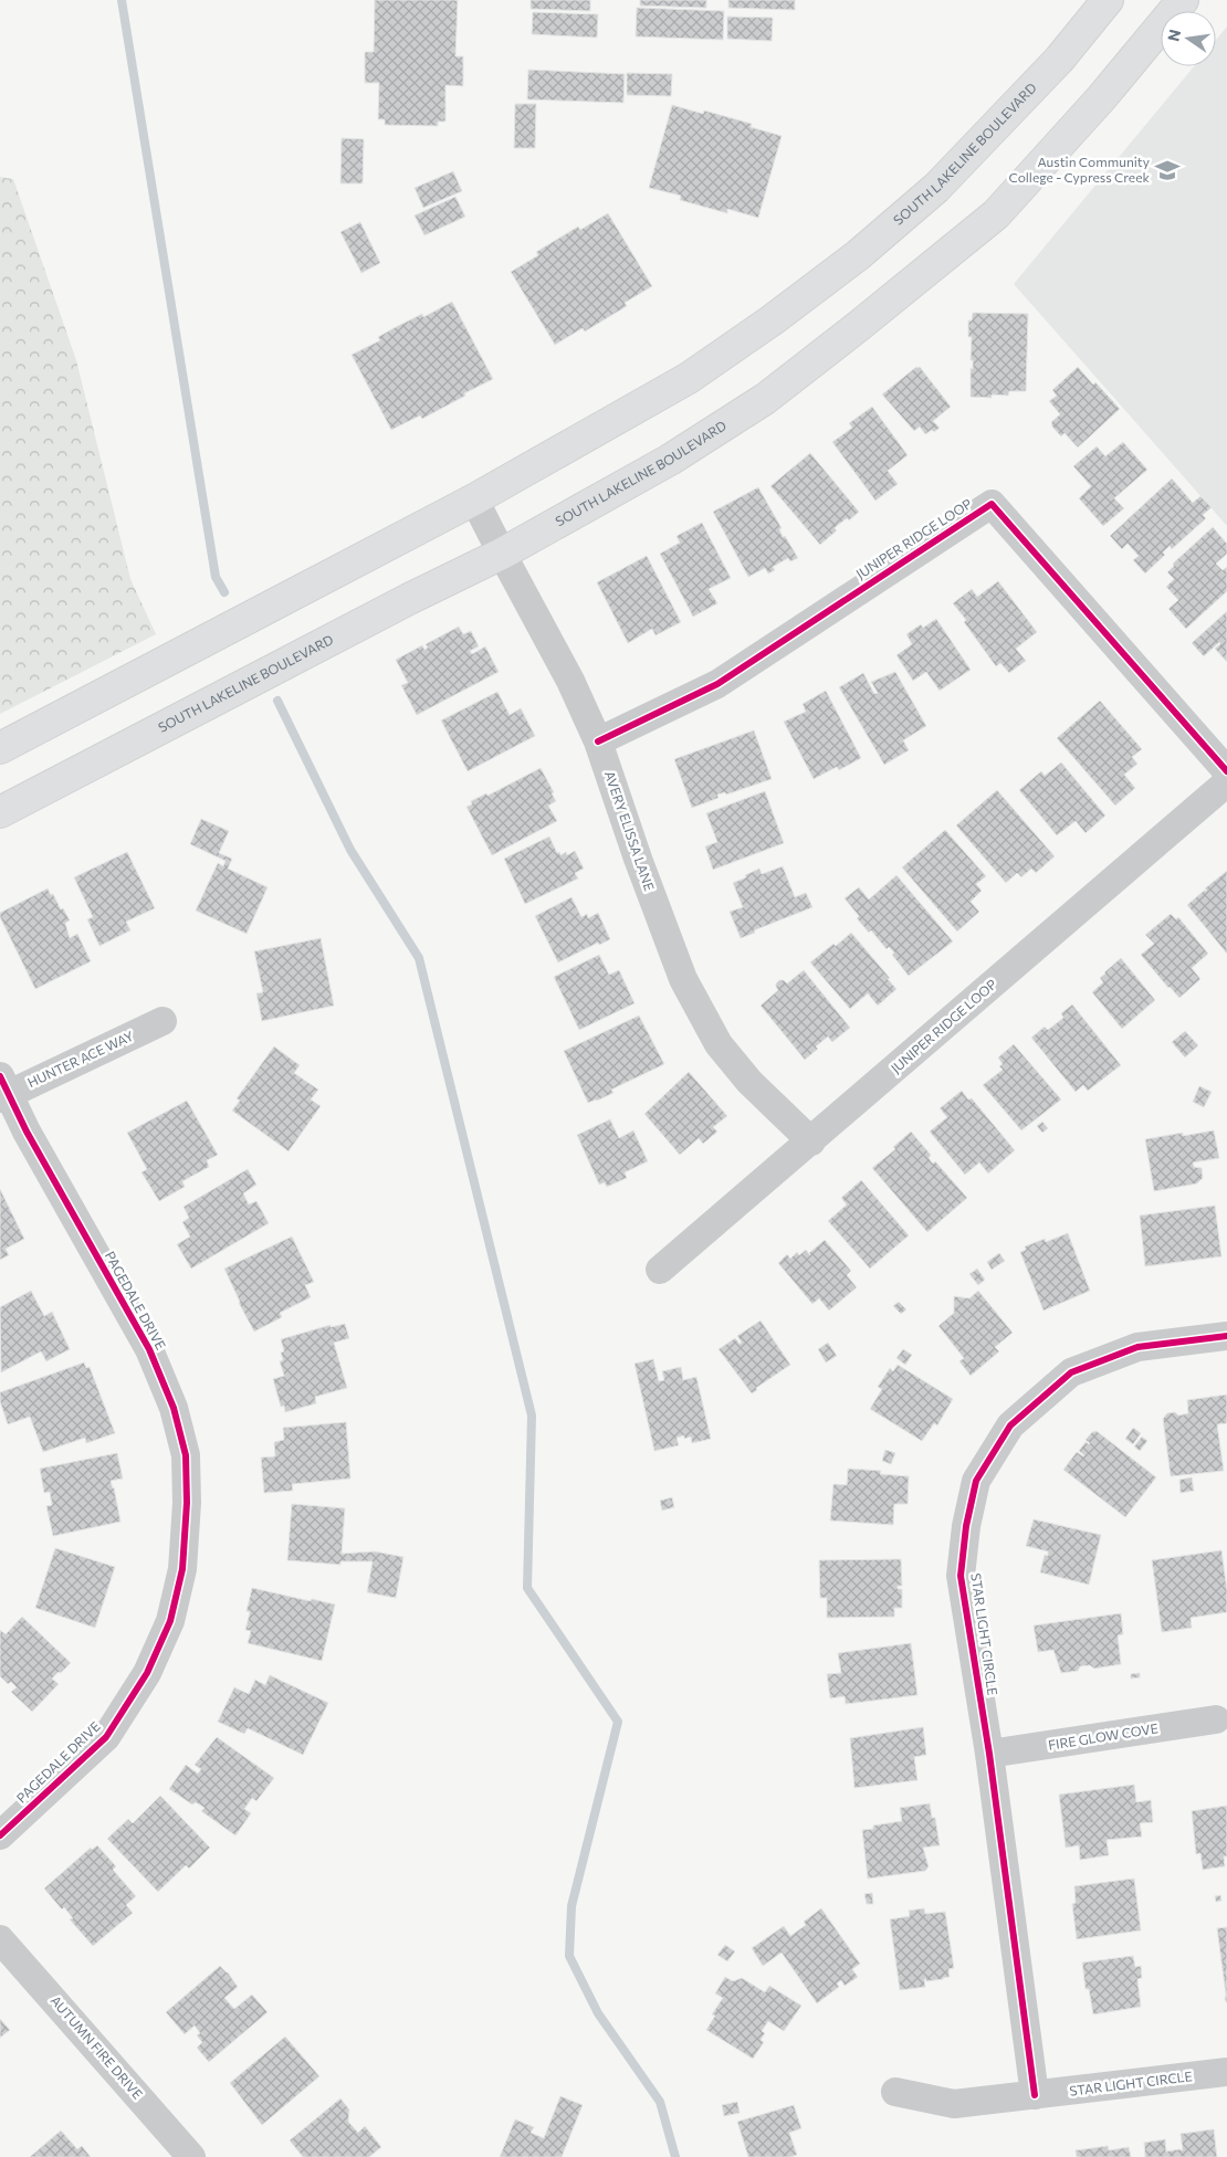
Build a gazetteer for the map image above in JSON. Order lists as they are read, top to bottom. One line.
{"streets":{"main road":["SOUTH LAKELINE BOULEVARD"],"street":["JUNIPER RIDGE LOOP","AVERY ELISSA LANE","HUNTER ACE WAY","PAGEDALE DRIVE","STAR LIGHT CIRCLE","FIRE GLOW COVE","AUTUMN FIRE DRIVE"]},"crossings":[["SOUTH LAKELINE BOULEVARD","AVERY ELISSA LANE"],["JUNIPER RIDGE LOOP","AVERY ELISSA LANE"],["HUNTER ACE WAY","PAGEDALE DRIVE"],["STAR LIGHT CIRCLE","FIRE GLOW COVE"]],"places":{"school or university":["Austin Community College - Cypress Creek"]},"north":"left"}
